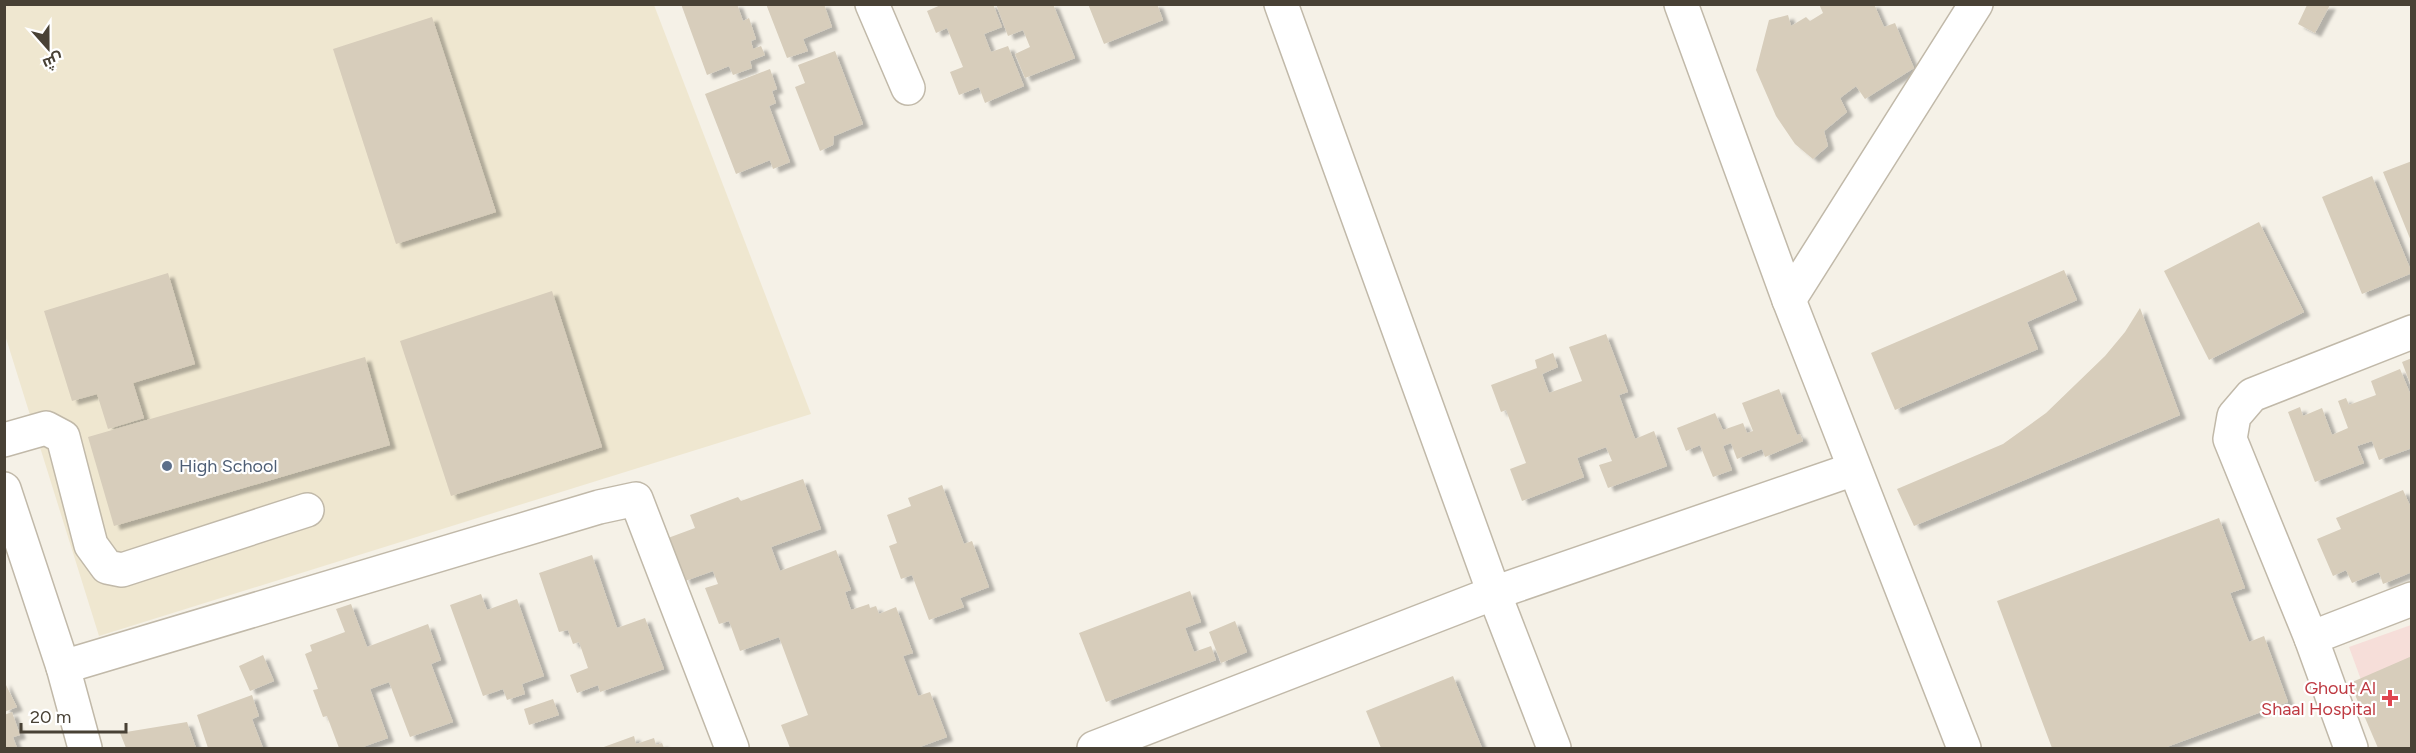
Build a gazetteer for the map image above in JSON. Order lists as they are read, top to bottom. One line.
{"places":{"other":["High School"],"health":["Ghout Al Shaal Hospital"]},"scale_bar":"20 m","north":"bottom"}
